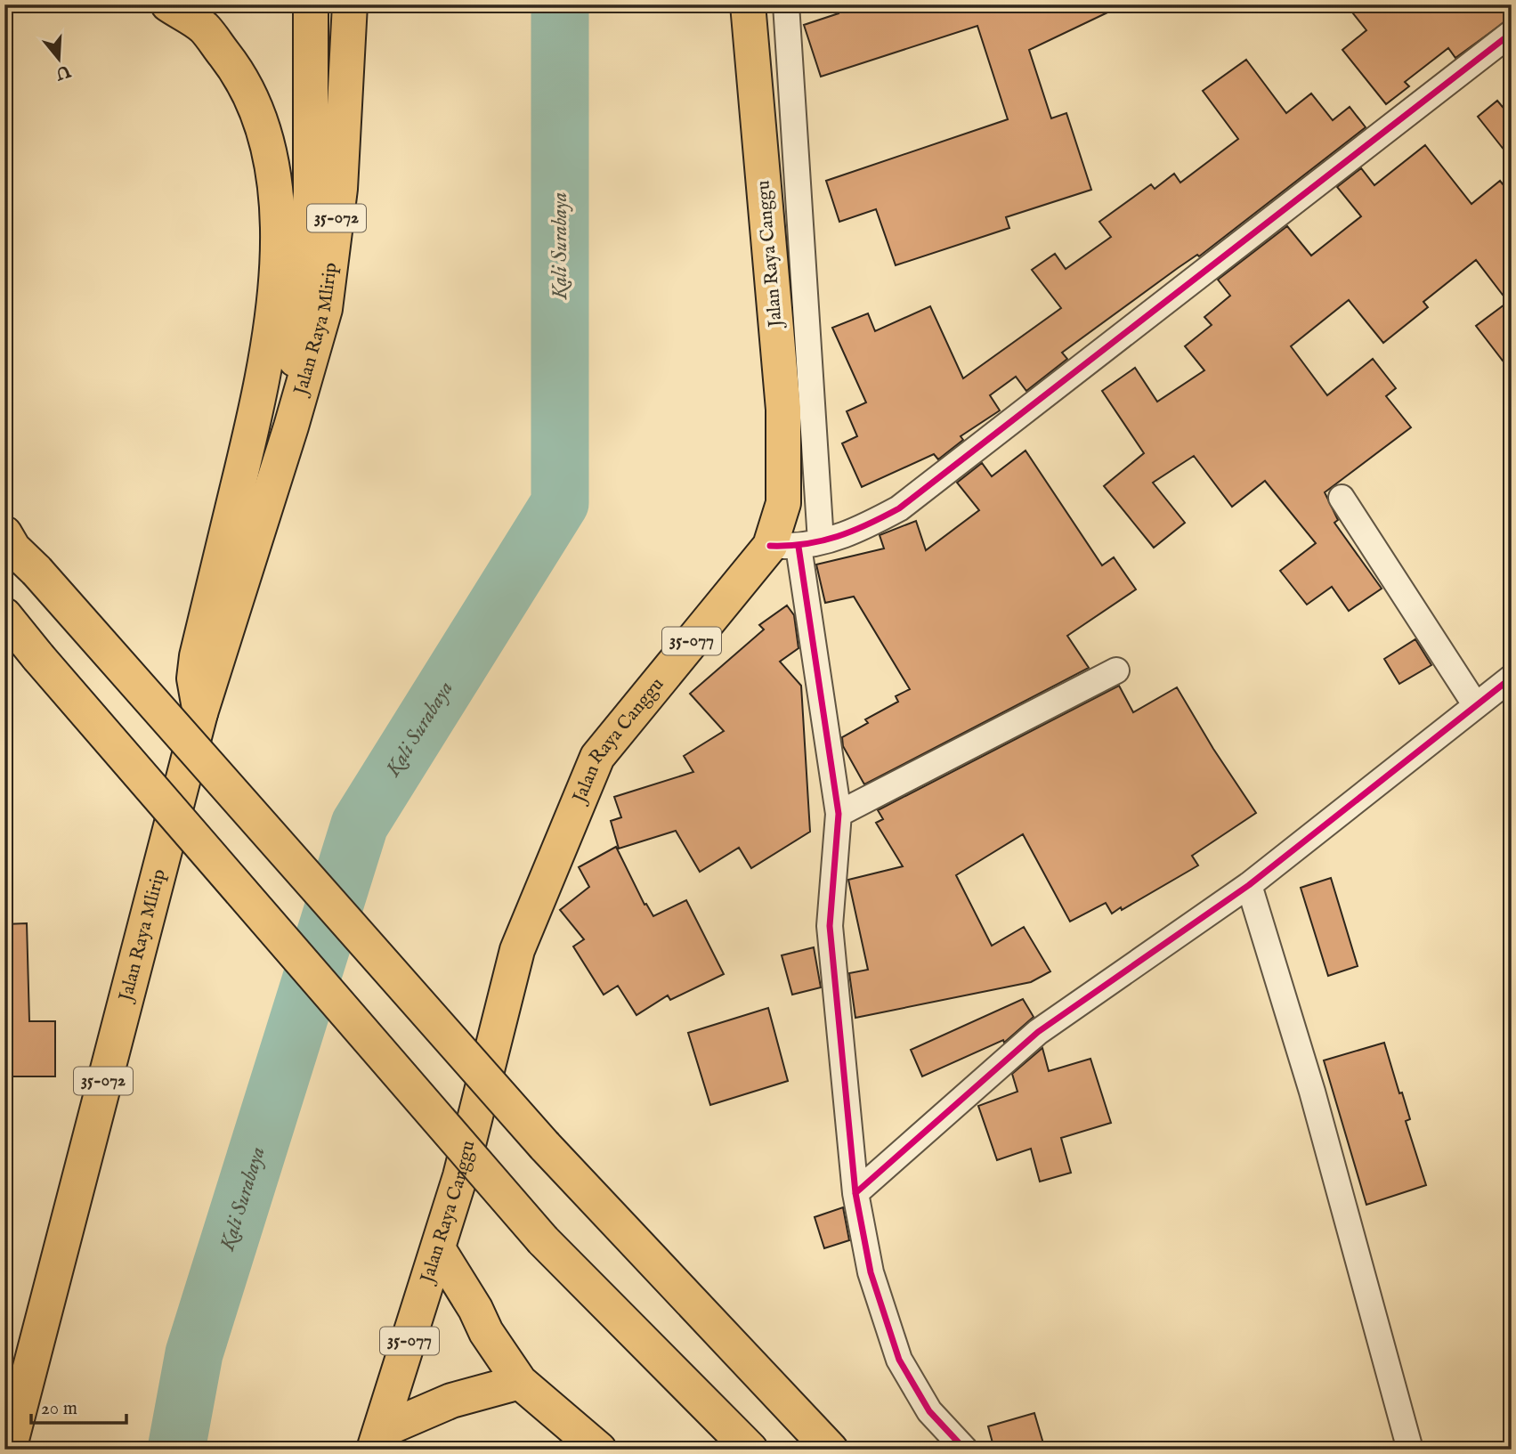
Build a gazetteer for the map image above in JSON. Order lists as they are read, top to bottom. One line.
{"streets":{"main road":["35-072","Jalan Raya Canggu","Jalan Raya Mlirip","35-077"]},"water":["Kali Surabaya"],"scale_bar":"20 m","north":"bottom"}
